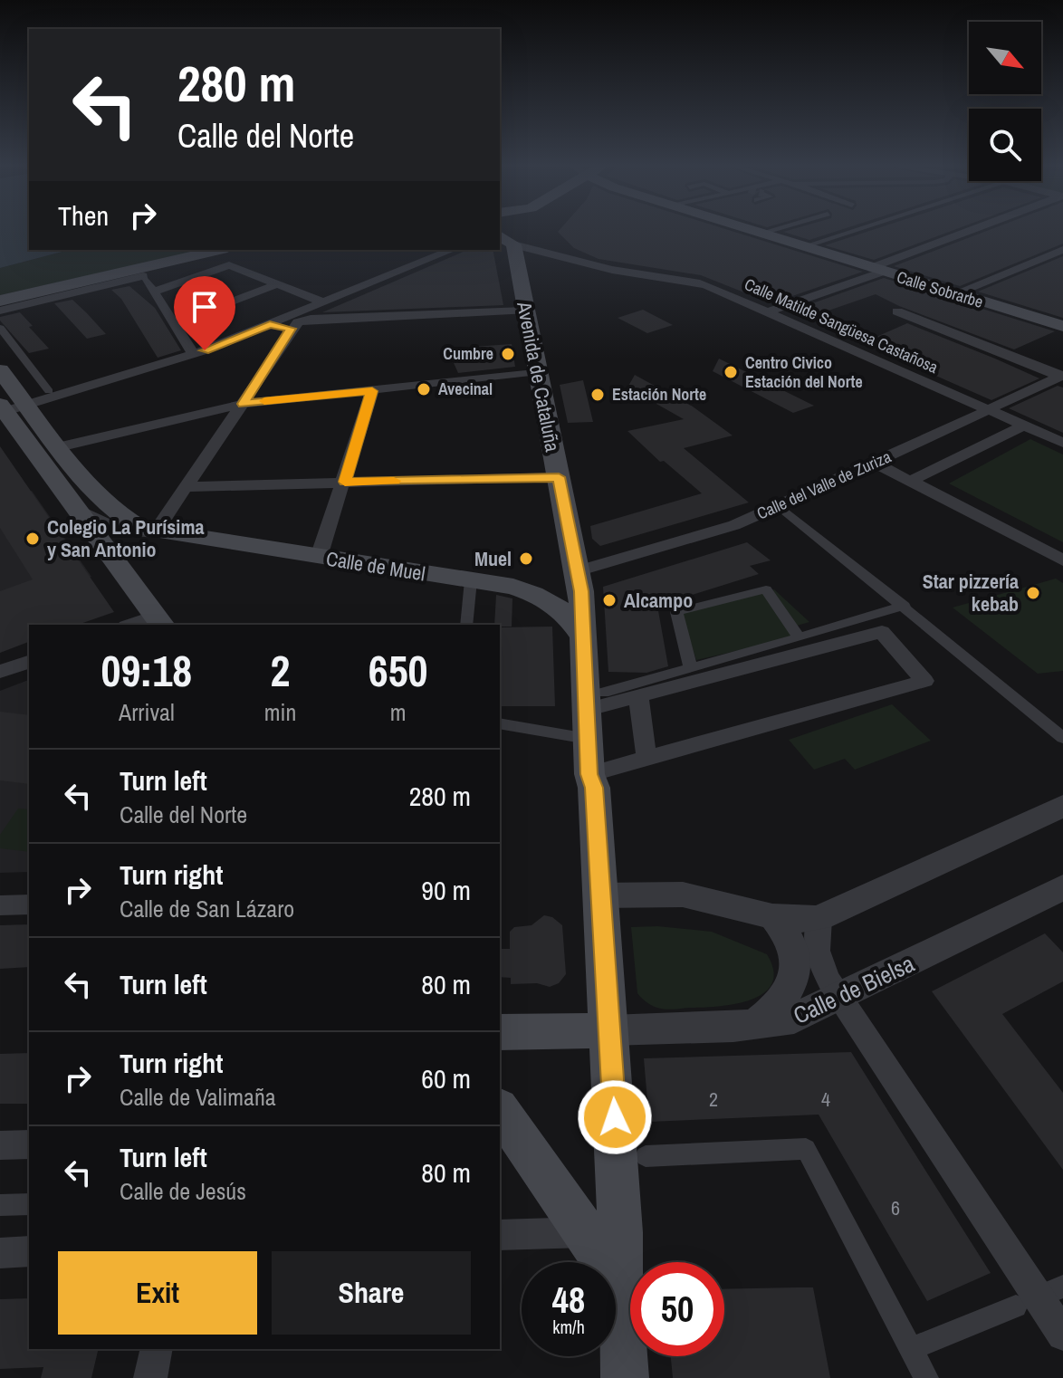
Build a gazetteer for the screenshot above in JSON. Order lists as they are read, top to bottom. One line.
{"streets":{"main road":["Calle Sobrarbe","Avenida de Cataluña","Calle de Muel","Calle de Bielsa"],"street":["Calle Matilde Sangüesa Castañosa","Calle del Valle de Zuriza"]},"crossings":[["Calle Matilde Sangüesa Castañosa","Avenida de Cataluña"],["Calle Matilde Sangüesa Castañosa","Calle del Valle de Zuriza"],["Avenida de Cataluña","Calle del Valle de Zuriza"],["Avenida de Cataluña","Calle de Muel"],["Avenida de Cataluña","Calle de Bielsa"]],"places":["Cumbre","Centro Civico Estación del Norte","Avecinal","Estación Norte","Colegio La Purísima y San Antonio","Muel","Star pizzería kebab","Alcampo"],"house_numbers":["2","4","6"],"north":"bottom right","page":{"turn":["280 m","Calle del Norte"],"then":"Then","eta":["09:18","Arrival","2","min","650","m"],"list":[{"name":"Turn left","note":"Calle del Norte","value":"280 m"},{"name":"Turn right","note":"Calle de San Lázaro","value":"90 m"},{"name":"Turn left","value":"80 m"},{"name":"Turn right","note":"Calle de Valimaña","value":"60 m"},{"name":"Turn left","note":"Calle de Jesús","value":"80 m"}],"buttons":["Exit","Share"],"speed":"48 km/h","limit":"50"}}
